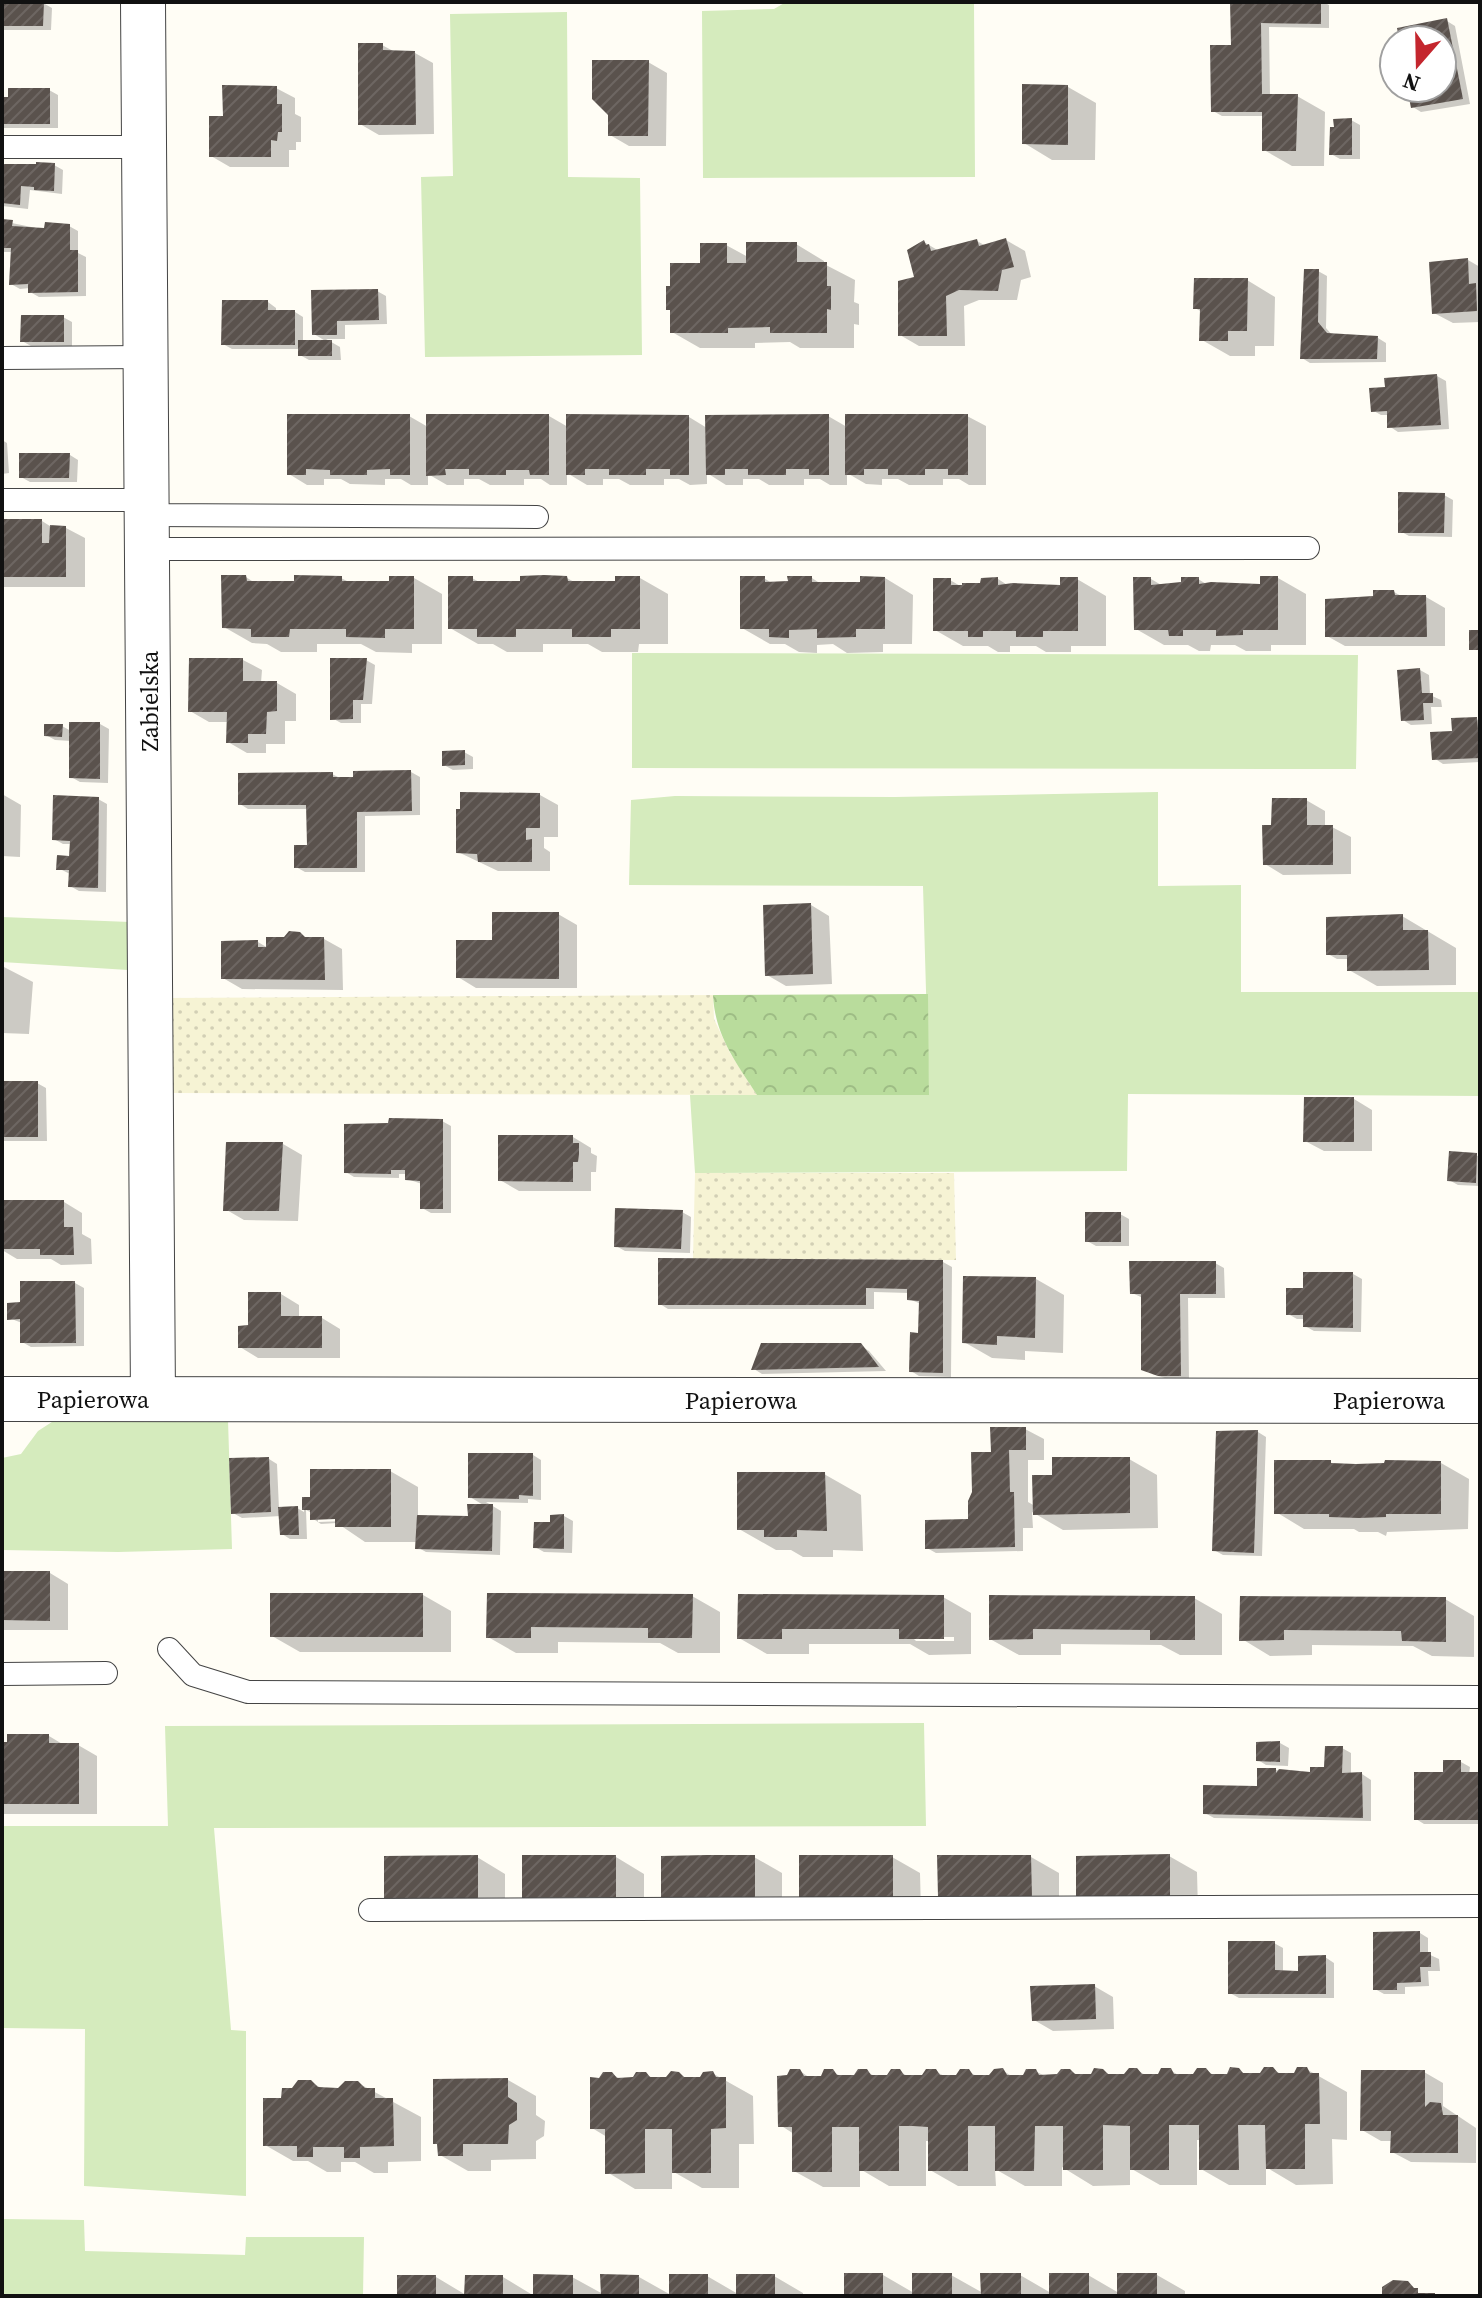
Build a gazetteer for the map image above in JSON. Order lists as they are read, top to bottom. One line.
{"streets":{"street":["Zabielska","Papierowa"]},"crossings":[["Zabielska","Papierowa"]],"north":"bottom"}
